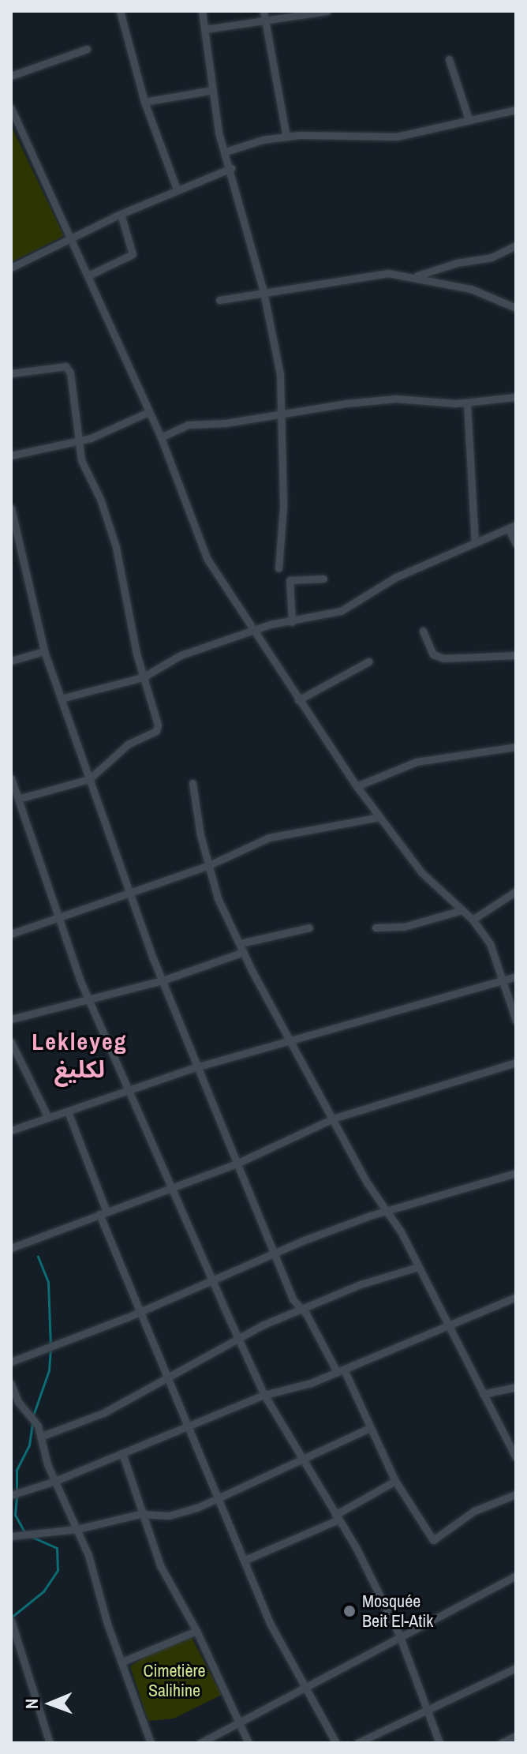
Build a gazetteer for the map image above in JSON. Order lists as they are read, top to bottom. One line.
{"districts":["Lekleyeg لكليغ"],"parks":["Cimetière Salihine"],"places":["Mosquée Beit El-Atik"],"north":"left"}
